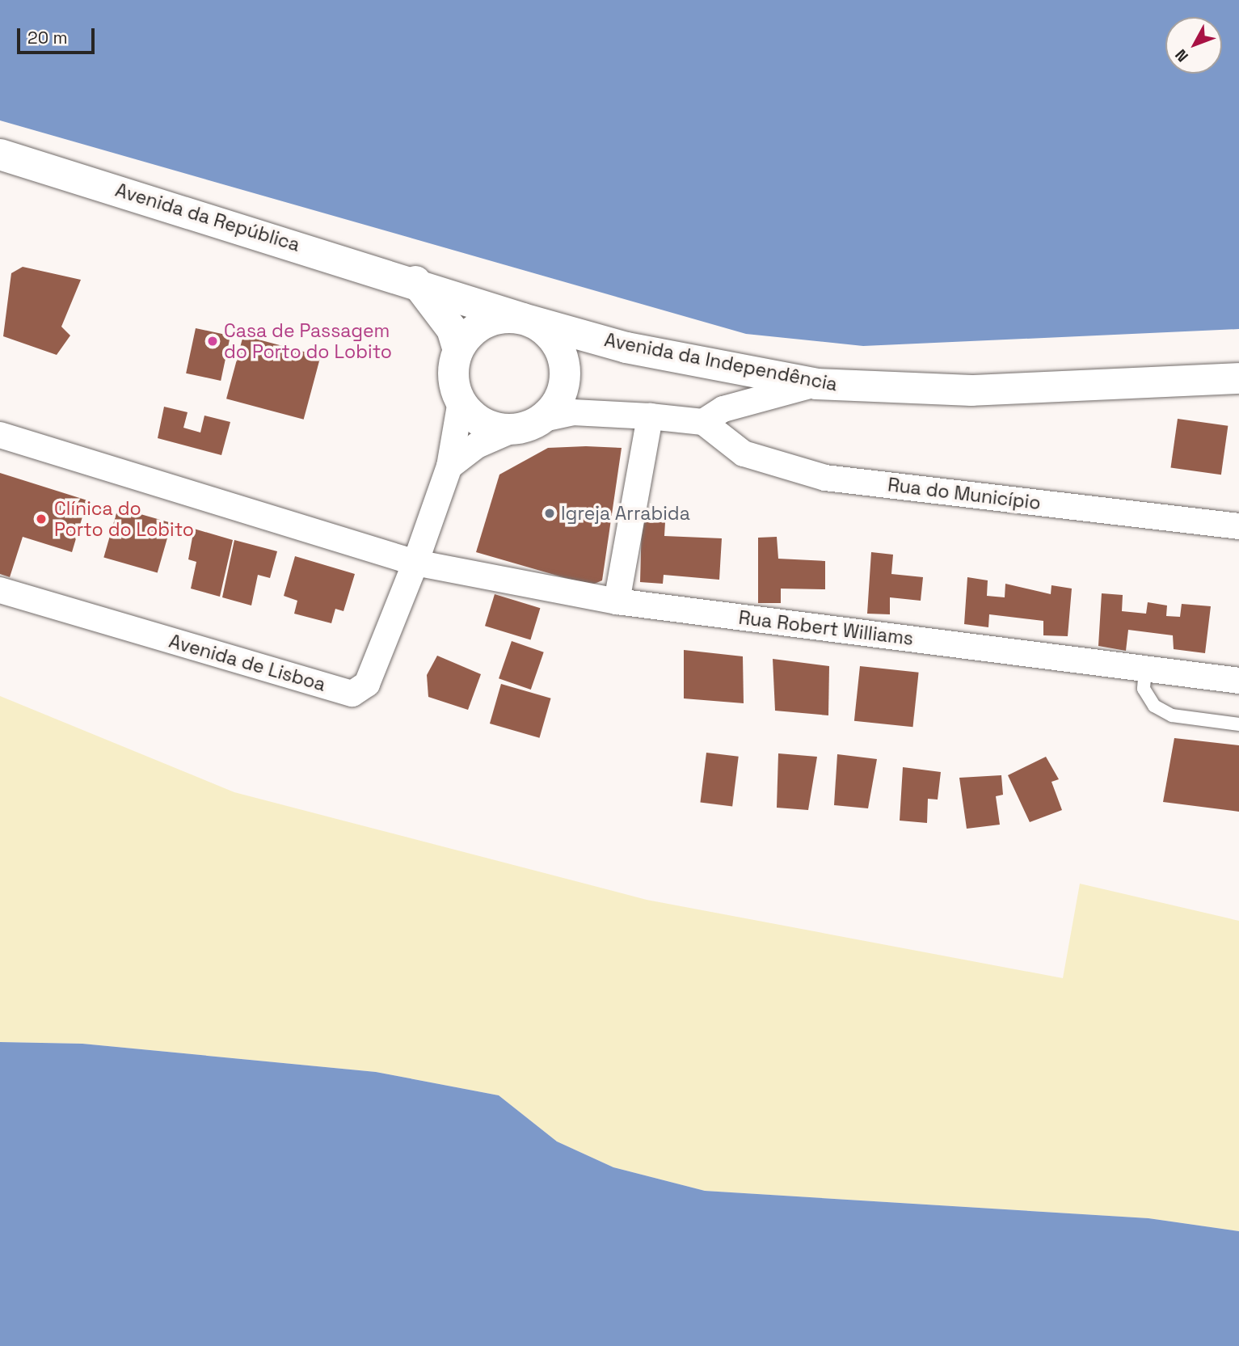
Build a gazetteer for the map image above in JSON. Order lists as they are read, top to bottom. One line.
{"streets":{"street":["Avenida da República","Avenida da Independência","Rua do Município","Rua Robert Williams","Avenida de Lisboa"]},"crossings":[["Avenida da República","Avenida da Independência"],["Rua Robert Williams","Avenida de Lisboa"]],"places":["Casa de Passagem do Porto do Lobito","Igreja Arrabida","Clínica do Porto do Lobito"],"scale_bar":"20 m","north":"bottom left"}
